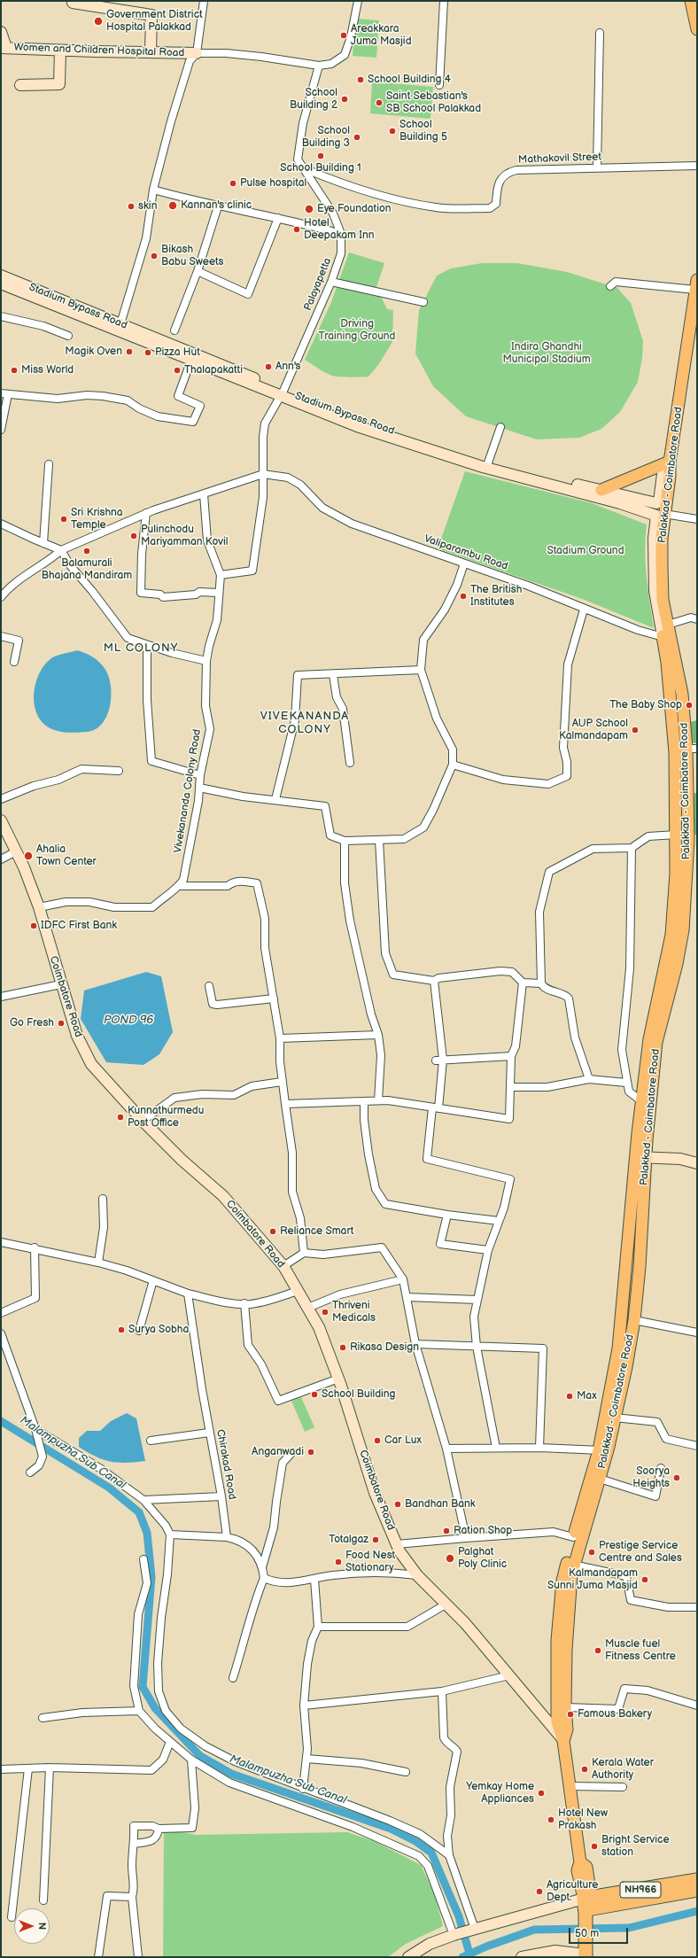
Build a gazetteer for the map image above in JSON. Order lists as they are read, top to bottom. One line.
{"streets":{"highway":["Palakkad - Coimbatore Road","NH966"],"street":["Women and Children Hospital Road","Mathakovil Street","Palayapetta","Stadium Bypass Road","Valiparambu Road","Vivekananda Colony Road","Coimbatore Road","Chirakad Road"]},"crossings":[["Mathakovil Street","Palayapetta"],["Palayapetta","Stadium Bypass Road"],["Palayapetta","Valiparambu Road"],["Stadium Bypass Road","Palakkad - Coimbatore Road"],["Palakkad - Coimbatore Road","Valiparambu Road"],["Palakkad - Coimbatore Road","Coimbatore Road"],["Palakkad - Coimbatore Road","NH966"]],"districts":["ML COLONY","VIVEKANANDA COLONY"],"water":["POND 96","Malampuzha Sub Canal"],"parks":["Driving Training Ground","Indira Ghandhi Municipal Stadium","Stadium Ground"],"places":["Government District Hospital Palakkad","Areakkara Juma Masjid","School Building 4","School Building 2","Saint Sebastian's SB School Palakkad","School Building 5","School Building 3","School Building 1","Pulse hospital","Kannan's clinic","skin","Eye Foundation","Hotel Deepakam Inn","Bikash Babu Sweets","Magik Oven","Pizza Hut","Ann's","Miss World","Thalapakatti","Sri Krishna Temple","Pulinchodu Mariyamman Kovil","Balamurali Bhajana Mandiram","The British Institutes","The Baby Shop","AUP School Kalmandapam","Ahalia Town Center","IDFC First Bank","Go Fresh","Kunnathurmedu Post Office","Reliance Smart","Thriveni Medicals","Surya Sobha","Rikasa Design","School Building","Max","Car Lux","Anganwadi","Soorya Heights","Bandhan Bank","Ration Shop","Totalgaz","Prestige Service Centre and Sales","Palghat Poly Clinic","Food Nest Stationary","Kalmandapam Sunni Juma Masjid","Muscle fuel Fitness Centre","Famous Bakery","Kerala Water Authority","Yemkay Home Appliances","Hotel New Prakash","Bright Service station","Agriculture Dept."],"scale_bar":"50 m","north":"right"}
